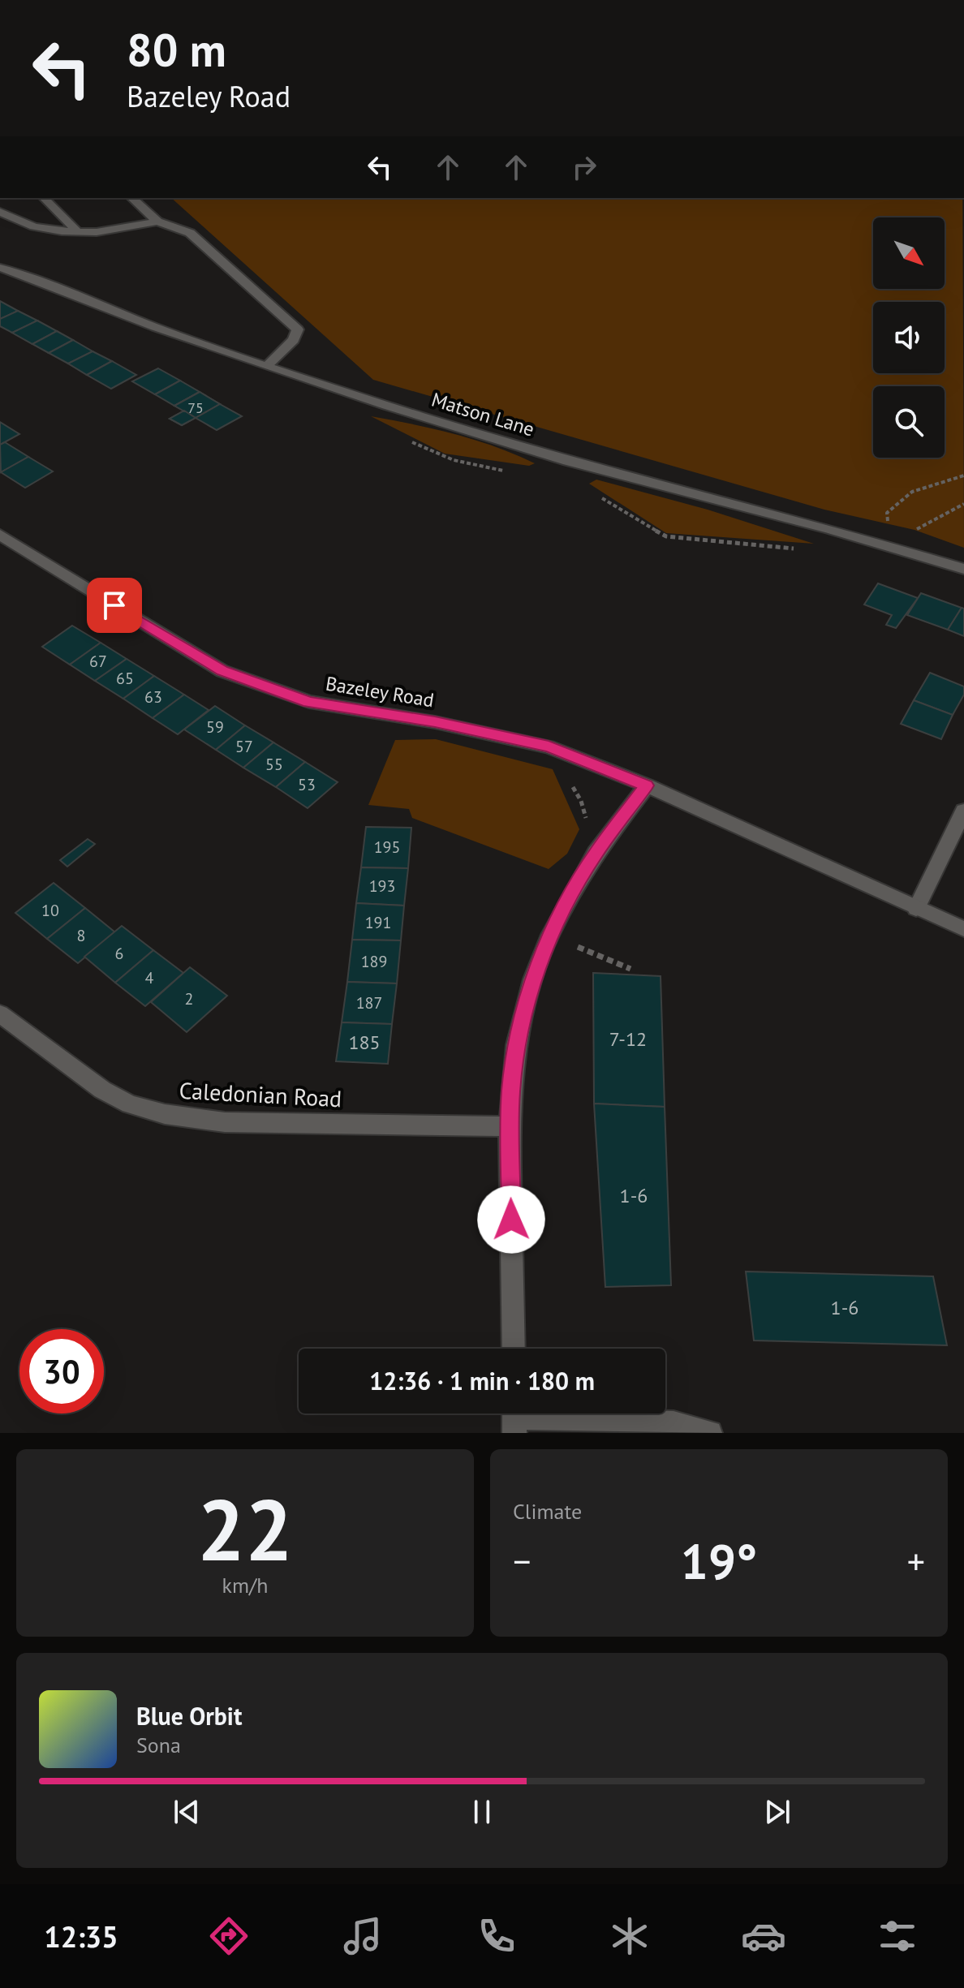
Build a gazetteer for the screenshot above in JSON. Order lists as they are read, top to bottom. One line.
{"streets":{"street":["Matson Lane","Bazeley Road","Caledonian Road"]},"house_numbers":["75","67","65","63","59","57","55","53","195","193","10","191","8","6","189","4","2","187","7-12","185","1-6","1-6"],"north":"bottom right","page":{"turn":["80 m","Bazeley Road"],"limit":"30","trip":"12:36 · 1 min · 180 m","tile":[["22","km/h"],"Climate"],"heat":["−","19°","+"],"song":["Blue Orbit","Sona"],"tabs":"12:35"}}
